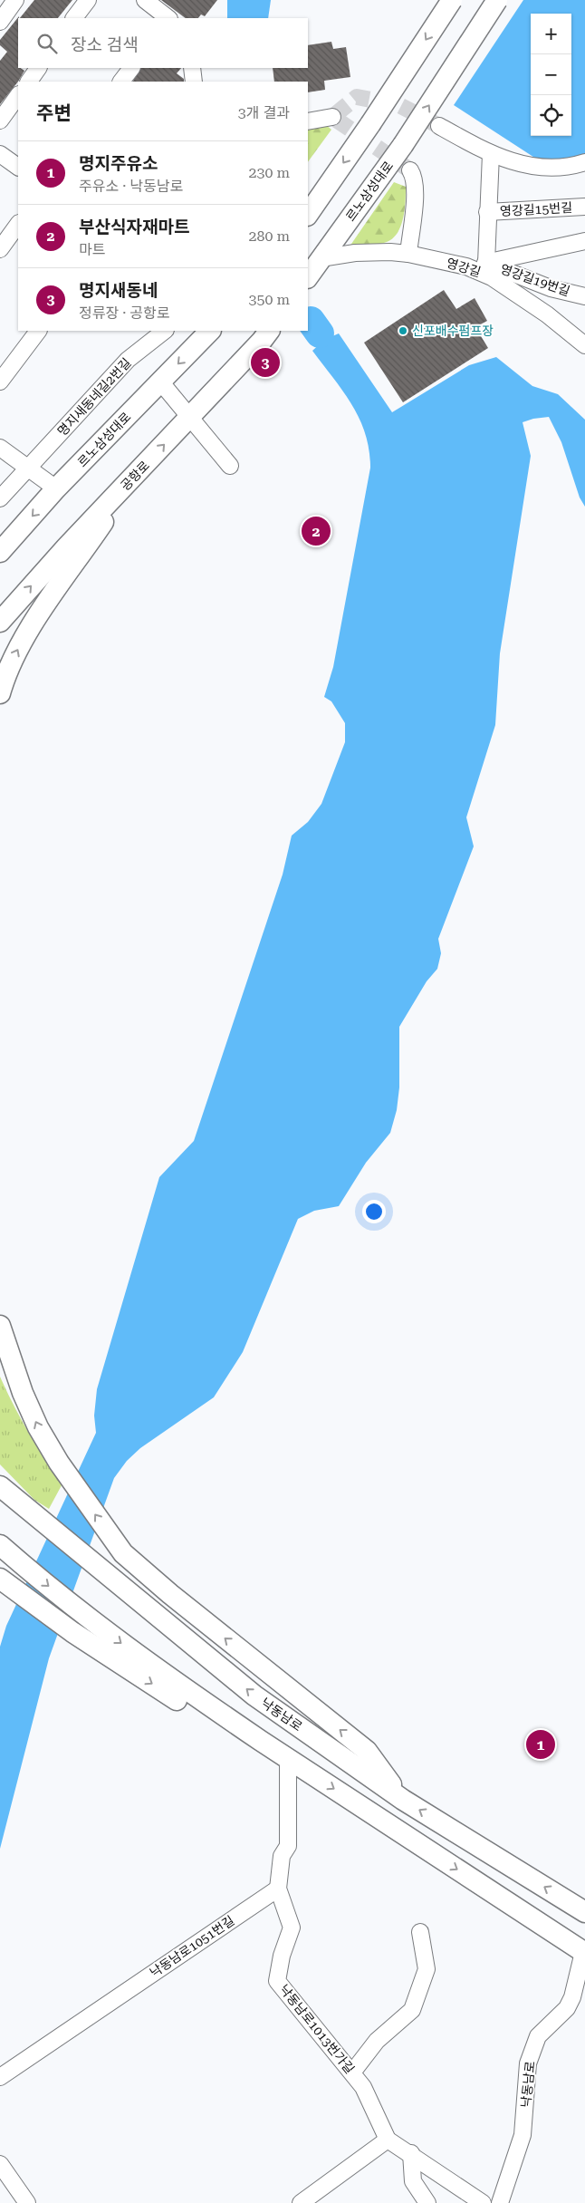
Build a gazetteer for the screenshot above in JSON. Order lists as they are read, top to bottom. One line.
{"streets":{"main road":["르노삼성대로","공항로","낙동남로"],"street":["영강길15번길","영강길","영강길19번길","명지새동네길2번길","낙동남로1051번길","낙동남로1013번가길"]},"crossings":[["르노삼성대로","영강길"],["영강길15번길","영강길19번길"],["낙동남로1051번길","낙동남로1013번가길"]],"places":["신포배수펌프장"],"page":{"map_buttons":["+","−"],"search":"장소 검색","heading":["주변","3개 결과"],"list":[{"mark":"1","name":"명지주유소","note":"주유소 · 낙동남로","value":"230 m"},{"mark":"2","name":"부산식자재마트","note":"마트","value":"280 m"},{"mark":"3","name":"명지새동네","note":"정류장 · 공항로","value":"350 m"}],"pins":["3","2","1"]}}
